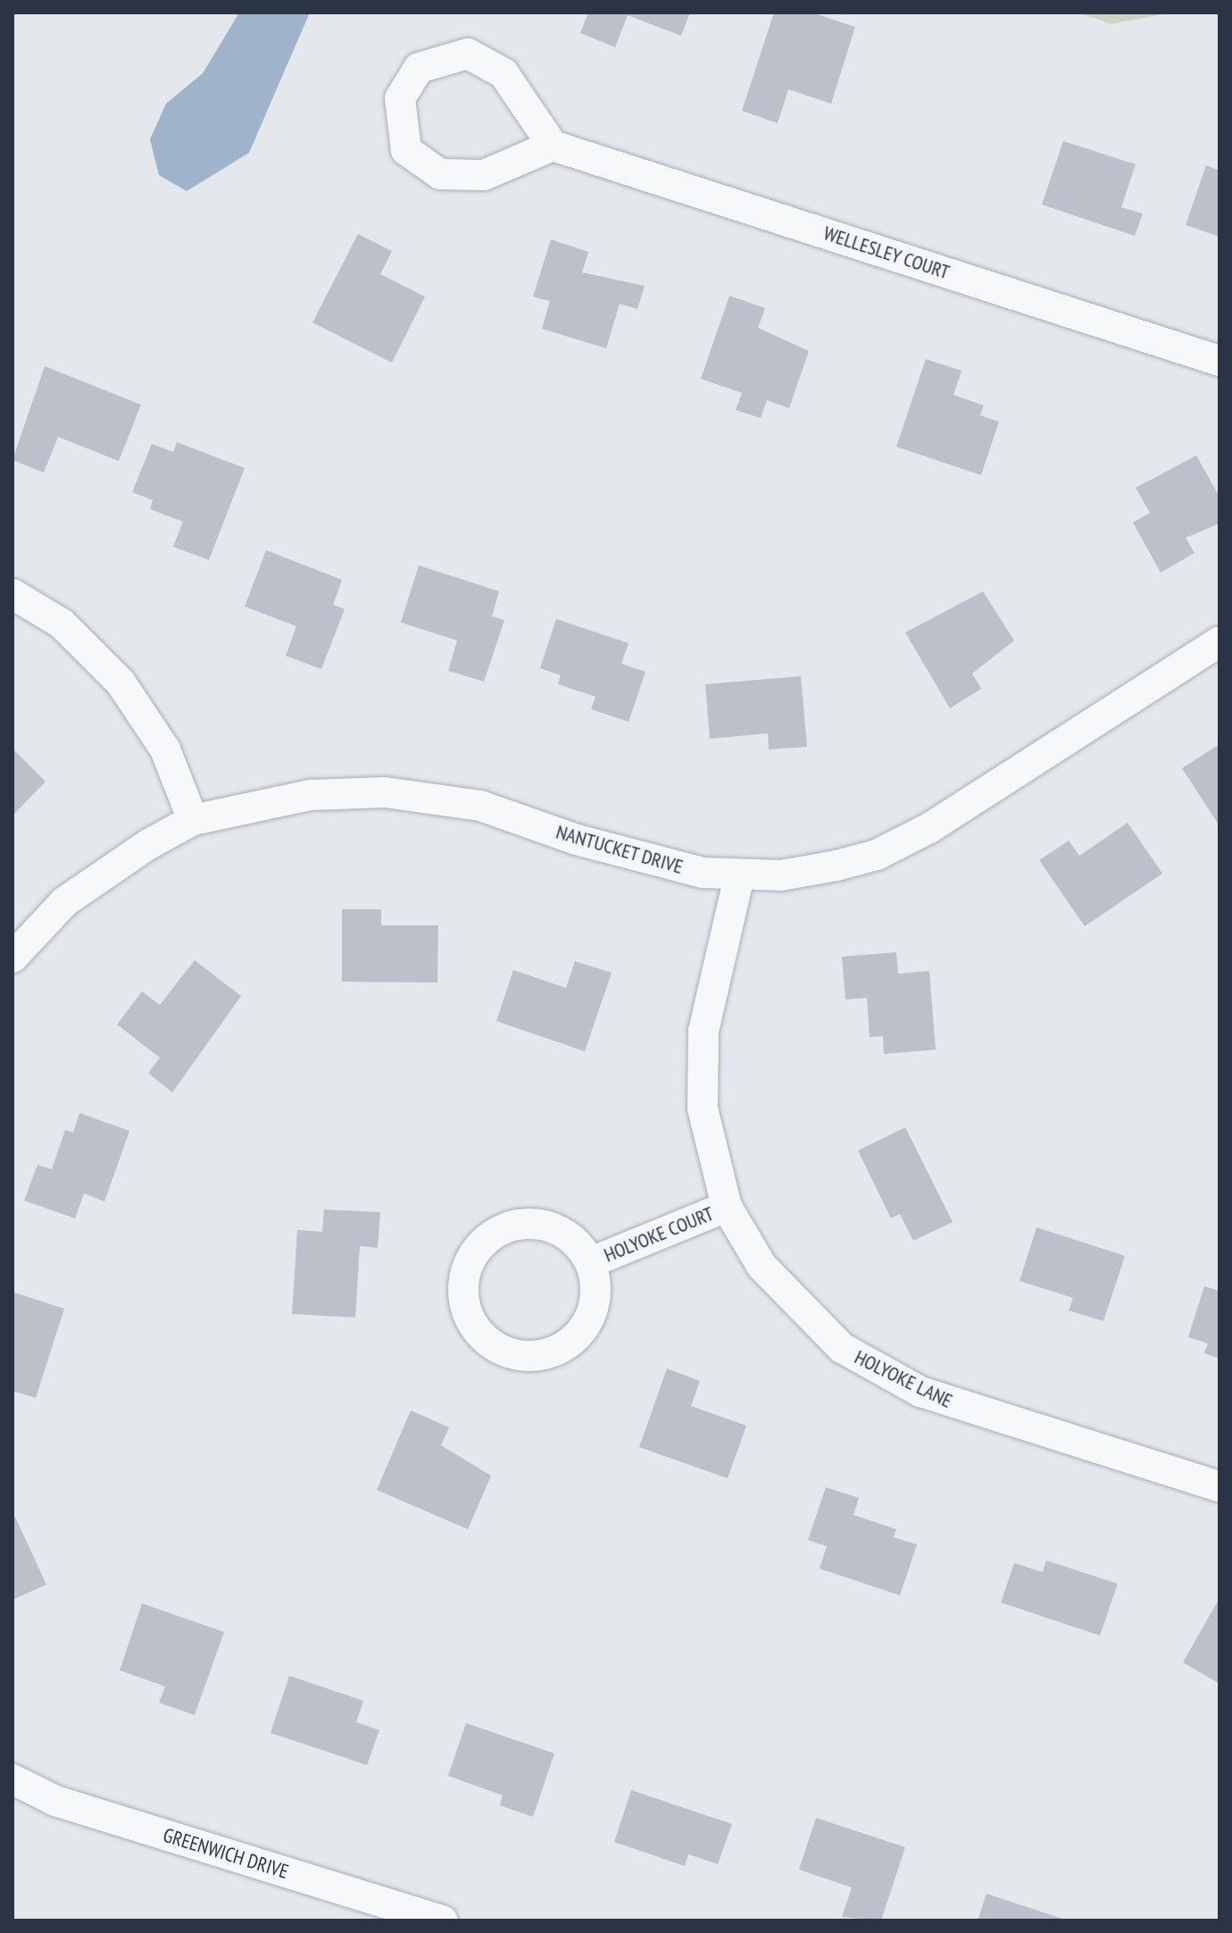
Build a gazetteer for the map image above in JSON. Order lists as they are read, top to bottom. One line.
{"streets":{"street":["WELLESLEY COURT","NANTUCKET DRIVE","HOLYOKE COURT","HOLYOKE LANE","GREENWICH DRIVE"]},"crossings":[["NANTUCKET DRIVE","HOLYOKE LANE"],["HOLYOKE COURT","HOLYOKE LANE"]]}
